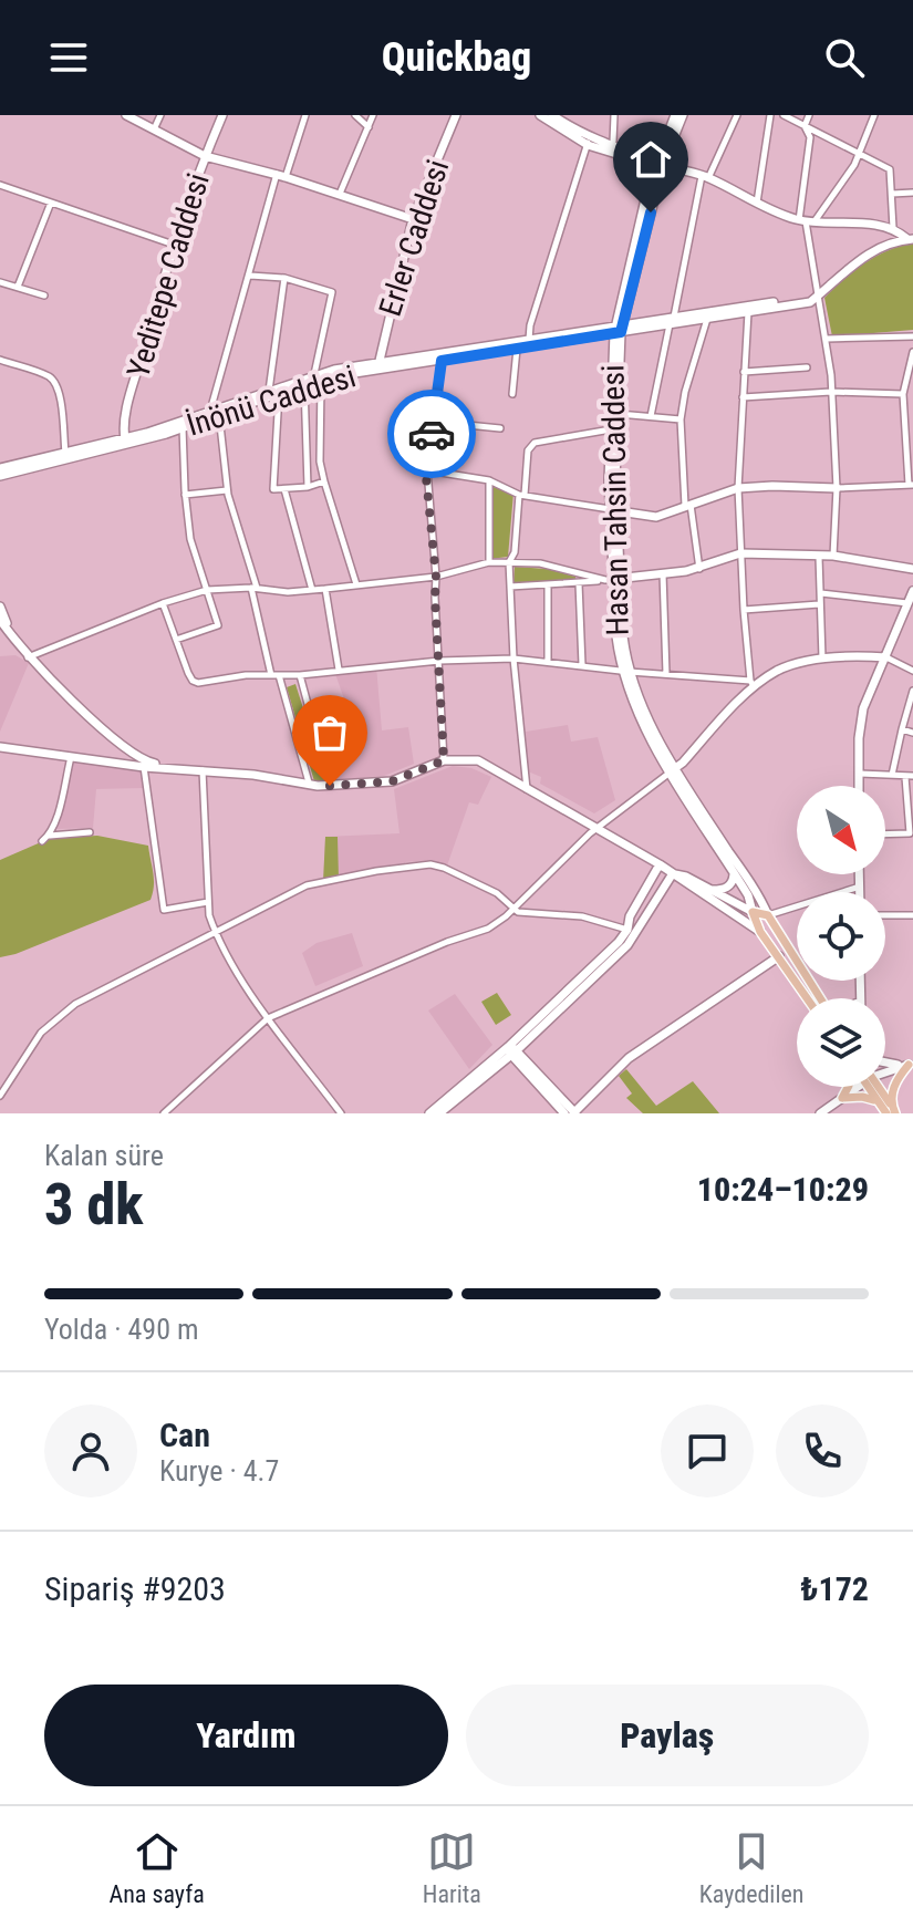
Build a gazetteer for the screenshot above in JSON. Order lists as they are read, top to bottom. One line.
{"streets":{"street":["Erler Caddesi","Yeditepe Caddesi","İnönü Caddesi","Hasan Tahsin Caddesi"]},"north":"bottom right","page":{"header":"Quickbag","heading":["3 dk","Kalan süre","10:24–10:29"],"panel":["Can","Kurye · 4.7","Sipariş #9203","₺172"],"bar":"Yolda · 490 m","buttons":["Yardım","Paylaş"],"tabs":["Ana sayfa","Harita","Kaydedilen"]}}
